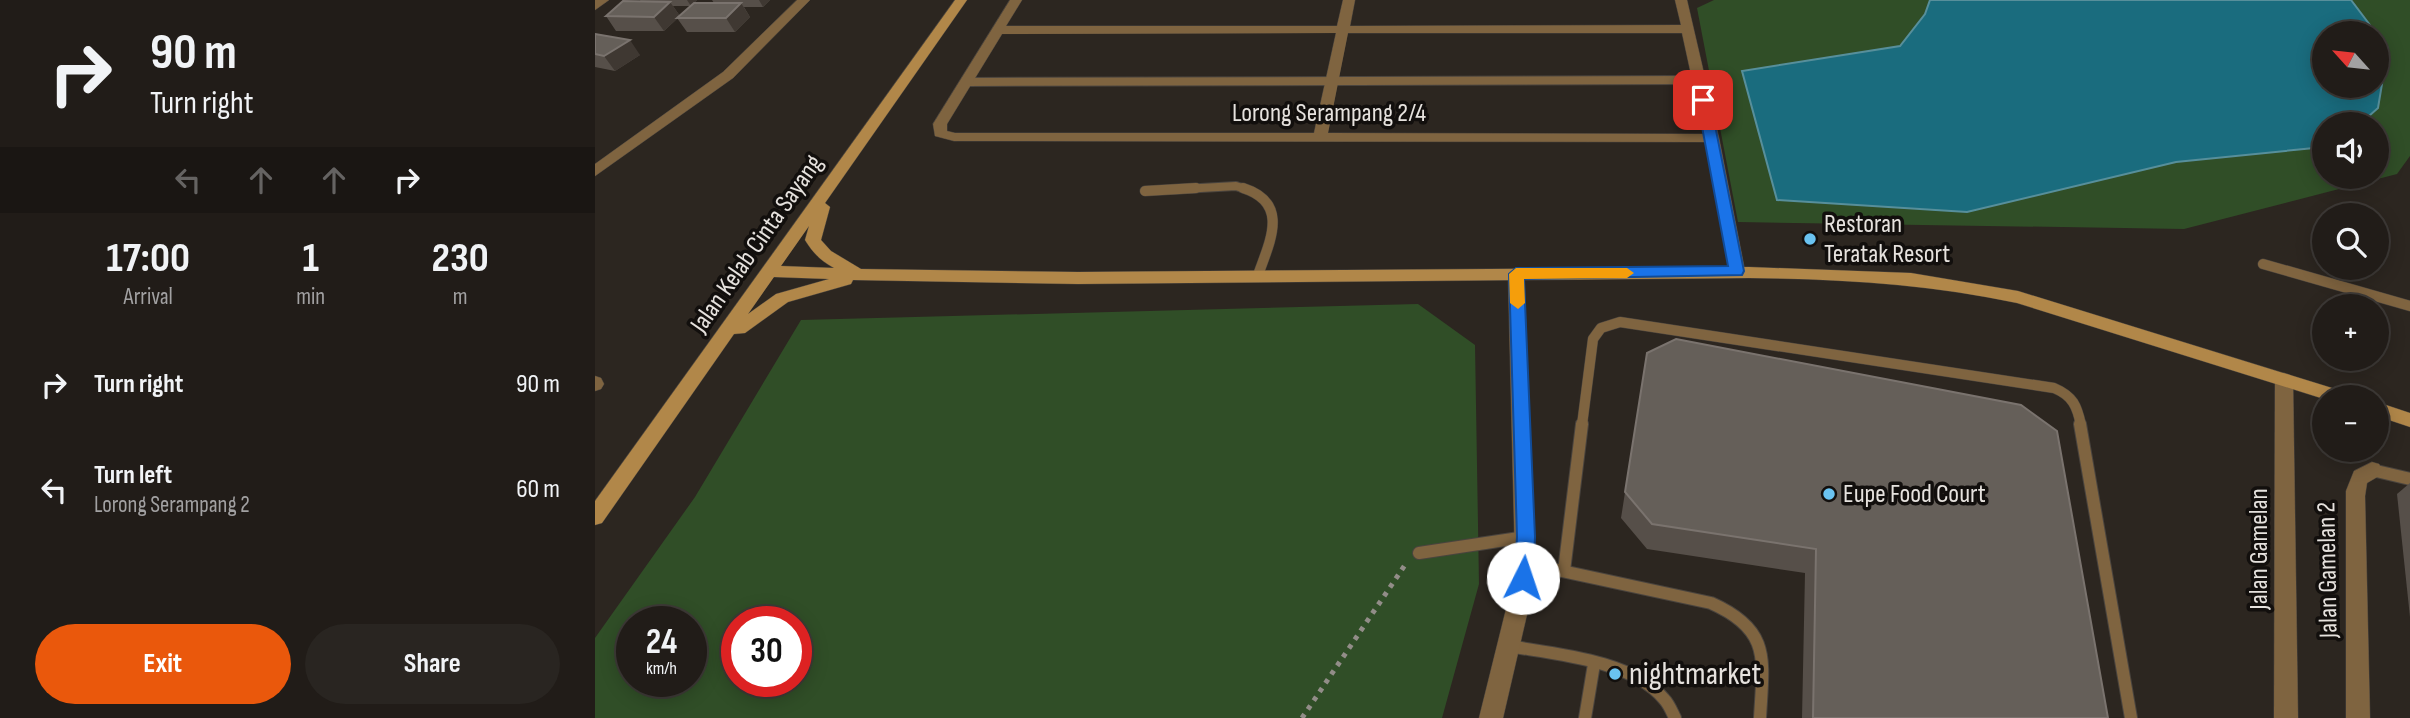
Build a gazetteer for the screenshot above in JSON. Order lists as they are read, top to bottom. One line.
{"streets":{"main road":["Jalan Kelab Cinta Sayang"],"street":["Lorong Serampang 2/4","Jalan Gamelan","Jalan Gamelan 2"]},"places":["Restoran Teratak Resort","Eupe Food Court","nightmarket"],"north":"top left","page":{"turn":["90 m","Turn right"],"map_buttons":["+","−"],"eta":["17:00","Arrival","1","min","230","m"],"list":[{"name":"Turn right","value":"90 m"},{"name":"Turn left","note":"Lorong Serampang 2","value":"60 m"}],"speed":"24 km/h","limit":"30","buttons":["Exit","Share"]}}
